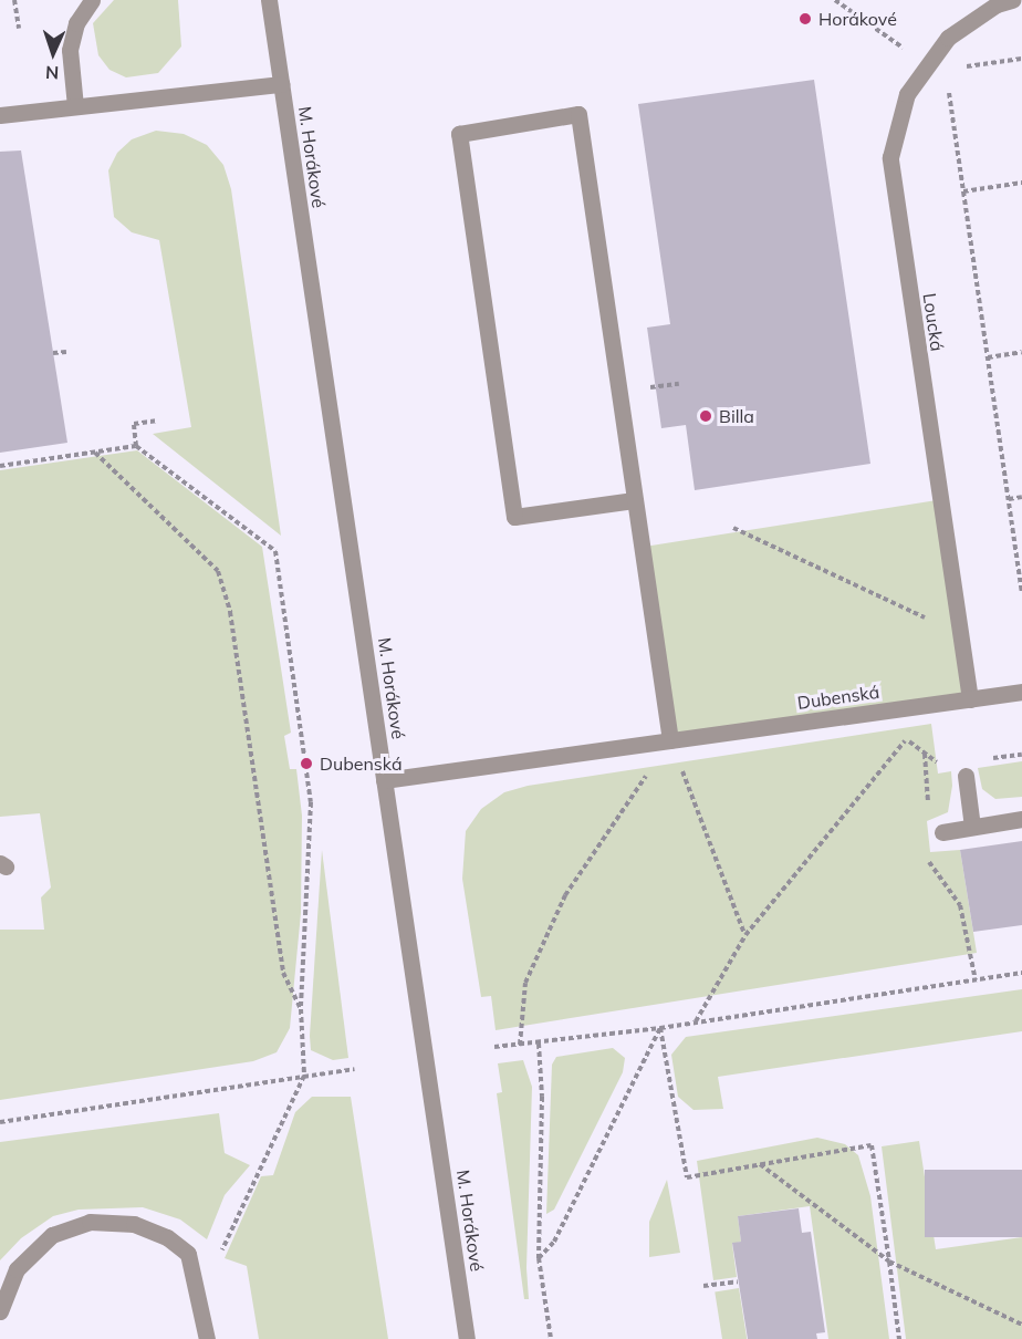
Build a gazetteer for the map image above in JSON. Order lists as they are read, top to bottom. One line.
{"streets":{"street":["M. Horákové","Loucká","Dubenská"]},"crossings":[["M. Horákové","Dubenská"],["Loucká","Dubenská"]],"places":["Horákové","Billa","Dubenská"],"north":"bottom"}
